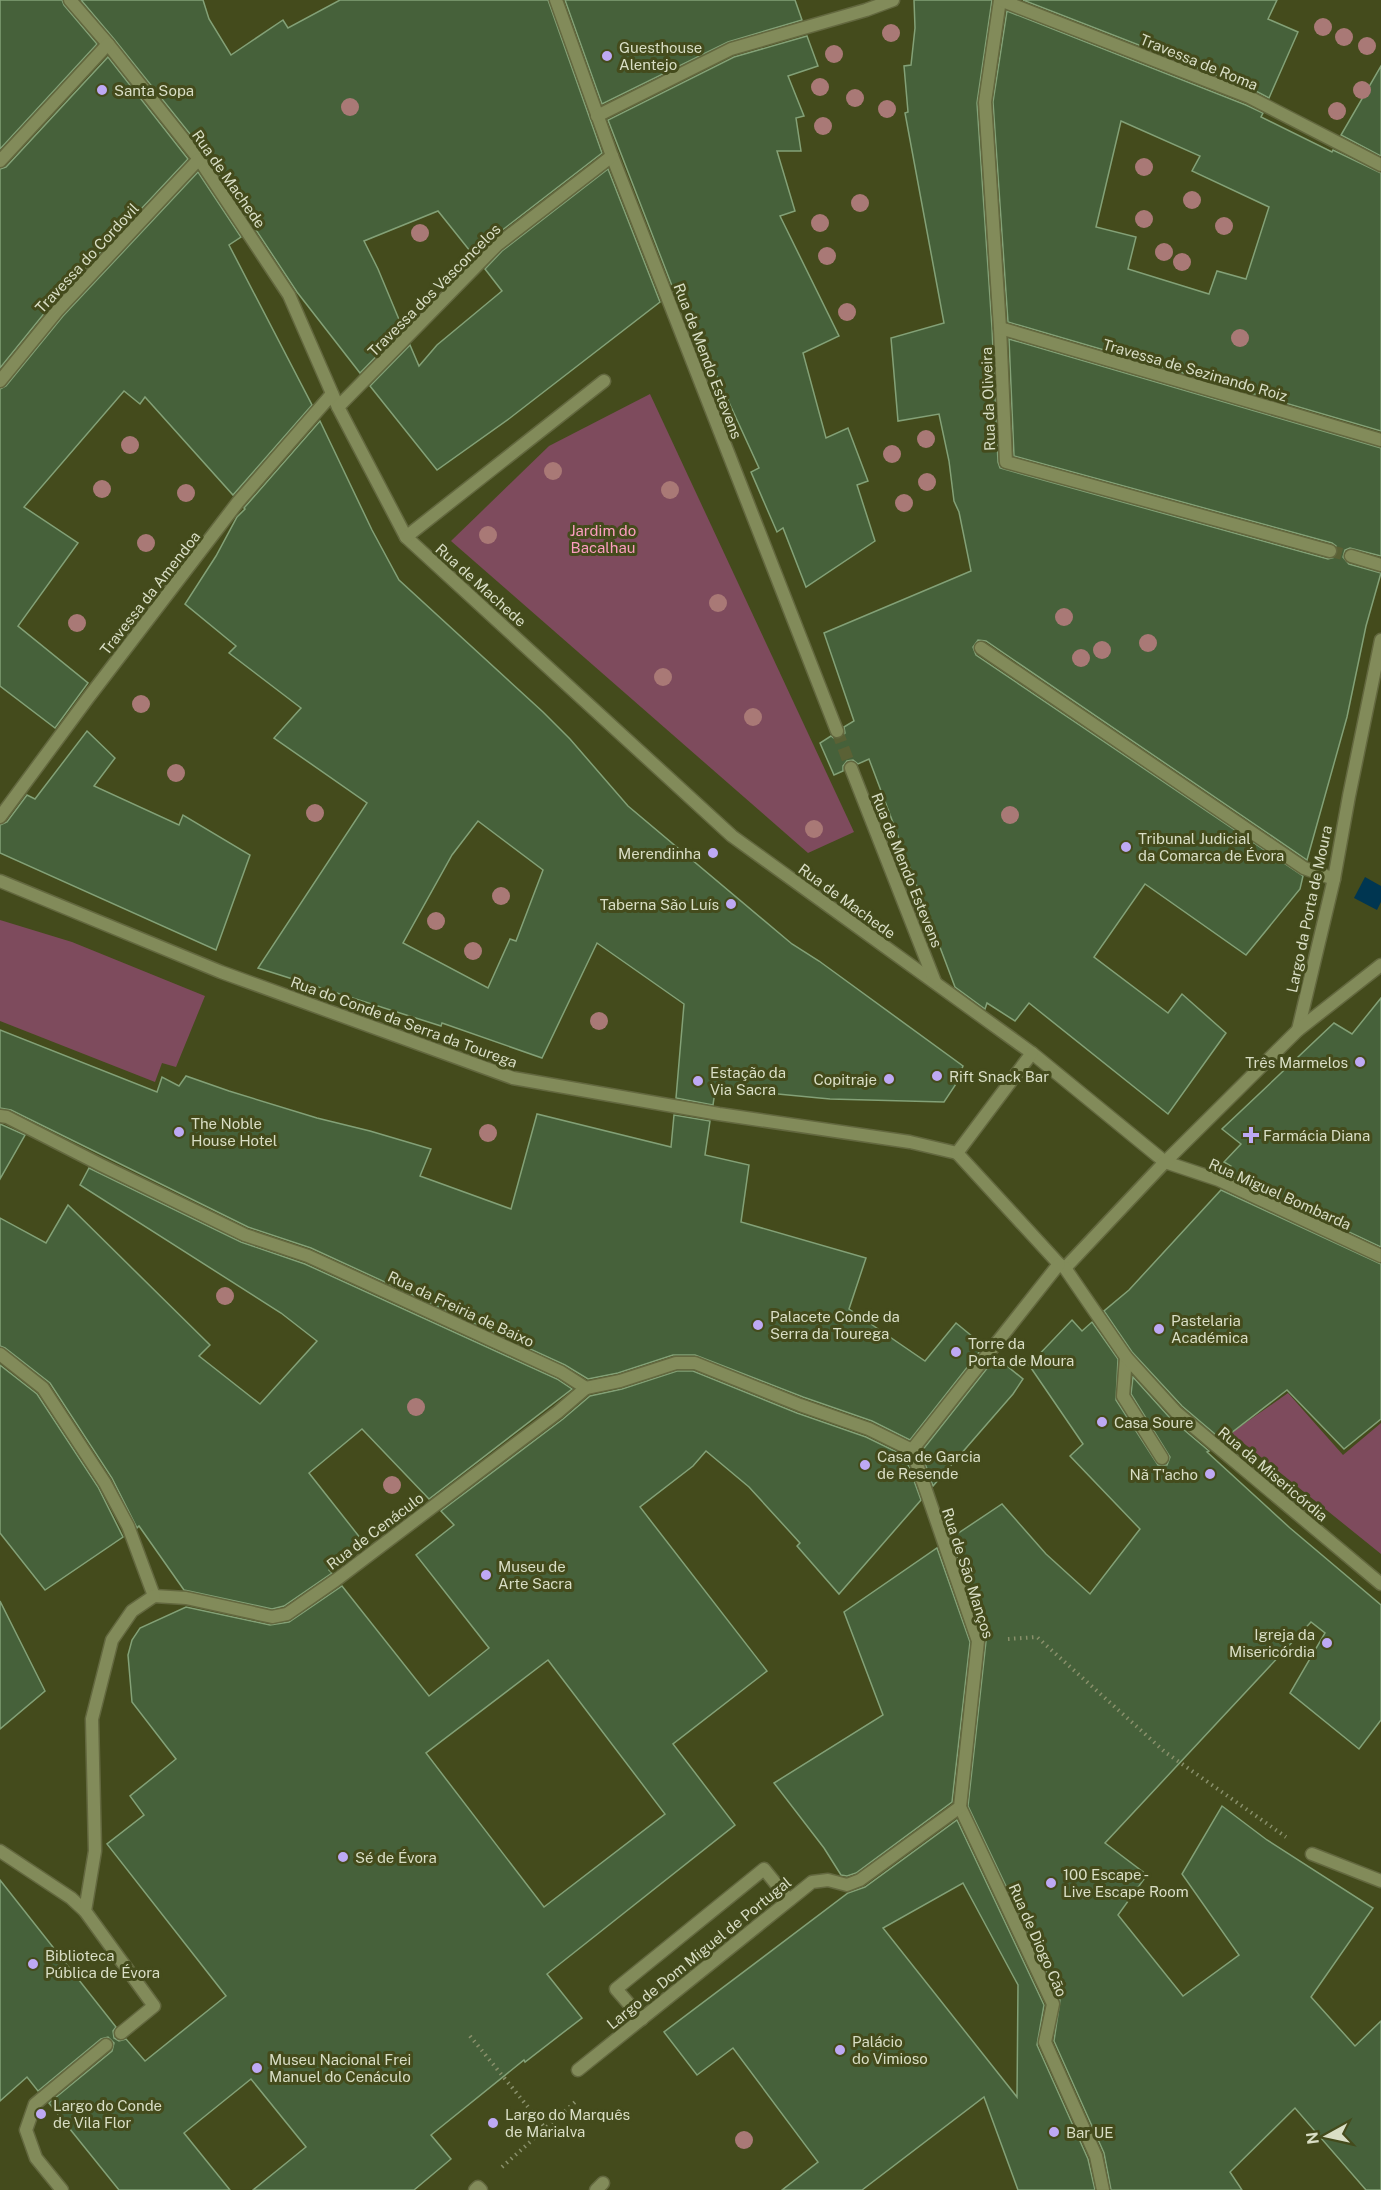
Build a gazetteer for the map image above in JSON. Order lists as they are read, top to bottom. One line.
{"streets":{"street":["Travessa de Roma","Rua de Machede","Travessa do Cordovil","Travessa dos Vasconcelos","Rua de Mendo Estevens","Travessa de Sezinando Roiz","Rua da Oliveira","Travessa da Amendoa","Largo da Porta de Moura","Rua do Conde da Serra da Tourega","Rua Miguel Bombarda","Rua da Freiria de Baixo","Rua da Misericórdia","Rua de Cenáculo","Rua de São Manços","Rua de Diogo Cão","Largo de Dom Miguel de Portugal"]},"crossings":[["Travessa de Roma","Rua da Oliveira"],["Rua de Machede","Travessa do Cordovil"],["Rua de Machede","Travessa dos Vasconcelos"],["Rua de Machede","Rua de Mendo Estevens"],["Rua de Machede","Travessa da Amendoa"],["Travessa dos Vasconcelos","Rua de Mendo Estevens"],["Travessa de Sezinando Roiz","Rua da Oliveira"],["Rua da Freiria de Baixo","Rua de Cenáculo"],["Rua de São Manços","Rua de Diogo Cão"],["Rua de São Manços","Largo de Dom Miguel de Portugal"],["Rua de Diogo Cão","Largo de Dom Miguel de Portugal"]],"parks":["Jardim do Bacalhau"],"places":{"other":["Guesthouse Alentejo","Santa Sopa","Tribunal Judicial da Comarca de Évora","Merendinha","Taberna São Luís","Três Marmelos","Rift Snack Bar","Copitraje","Estação da Via Sacra","The Noble House Hotel","Palacete Conde da Serra da Tourega","Pastelaria Académica","Torre da Porta de Moura","Casa Soure","Casa de Garcia de Resende","Nã T'acho","Museu de Arte Sacra","Igreja da Misericórdia","Sé de Évora","100 Escape - Live Escape Room","Biblioteca Pública de Évora","Palácio do Vimioso","Museu Nacional Frei Manuel do Cenáculo","Largo do Conde de Vila Flor","Largo do Marquês de Marialva","Bar UE"],"health":["Farmácia Diana"]},"north":"left"}
